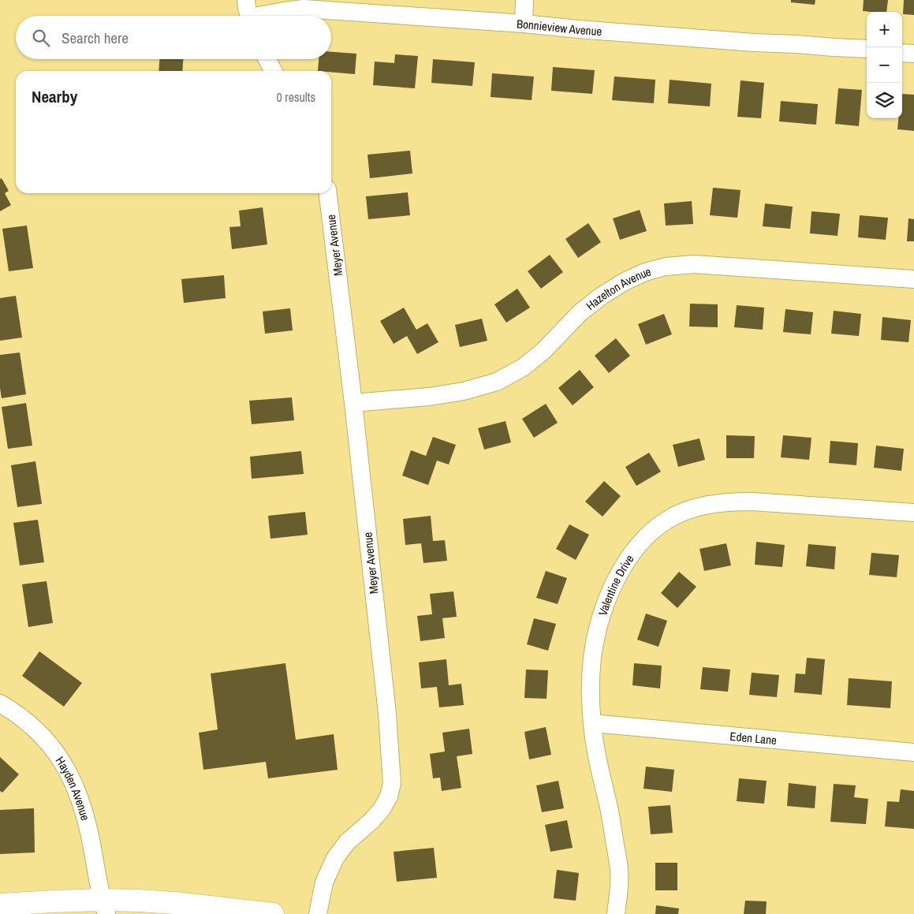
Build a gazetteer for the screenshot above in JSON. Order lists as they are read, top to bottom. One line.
{"streets":{"street":["Bonnieview Avenue","Meyer Avenue","Hazelton Avenue","Valentine Drive","Eden Lane","Hayden Avenue"]},"crossings":[["Meyer Avenue","Hazelton Avenue"],["Valentine Drive","Eden Lane"]],"page":{"map_buttons":["+","−"],"search":"Search here","heading":["Nearby","0 results"]}}
